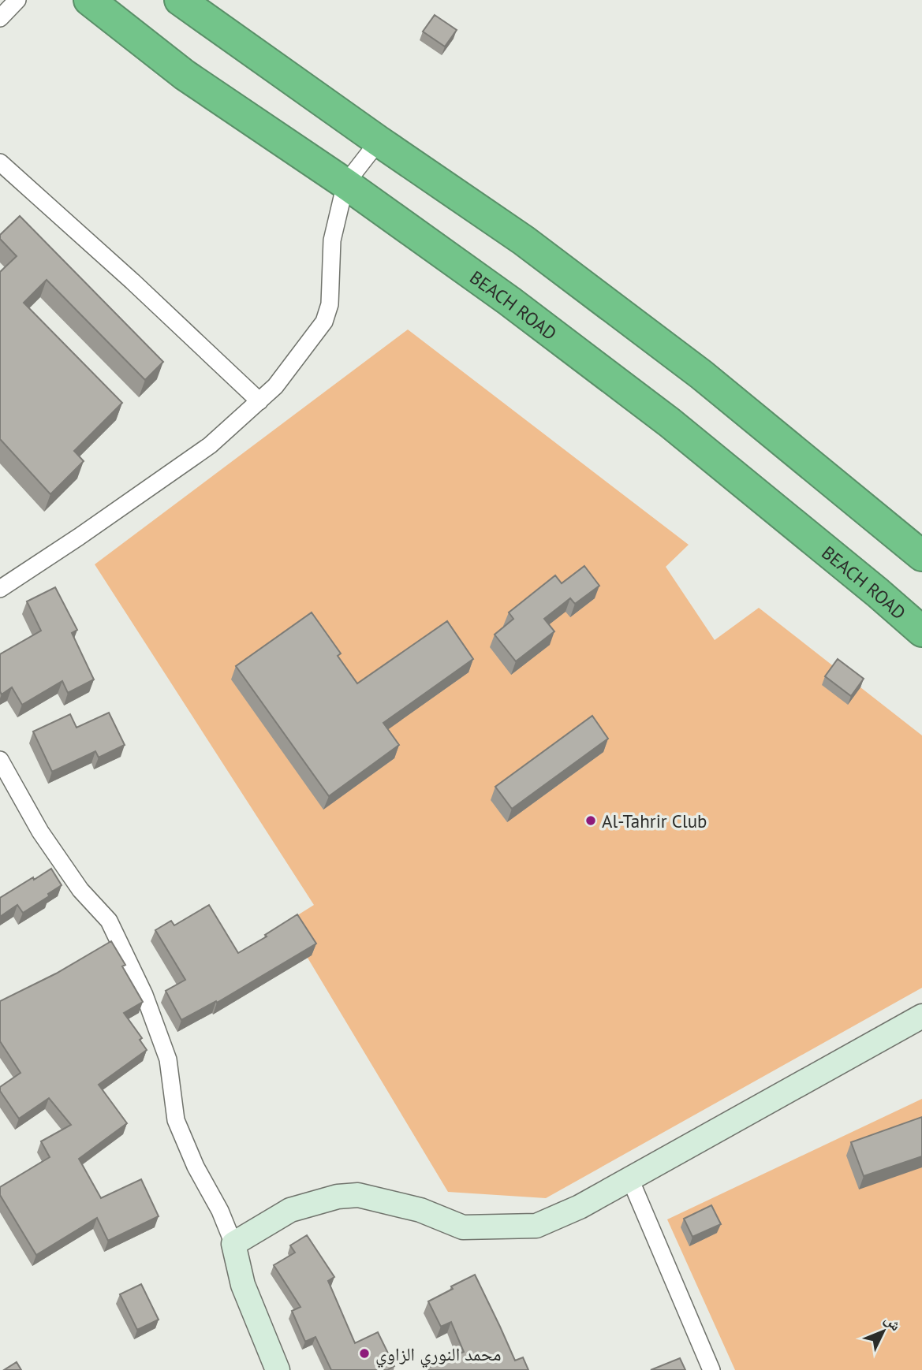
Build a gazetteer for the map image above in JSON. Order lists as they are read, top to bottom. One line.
{"streets":{"highway":["BEACH ROAD"]},"places":["Al-Tahrir Club","محمد النوري الزاوي"],"north":"top right"}
